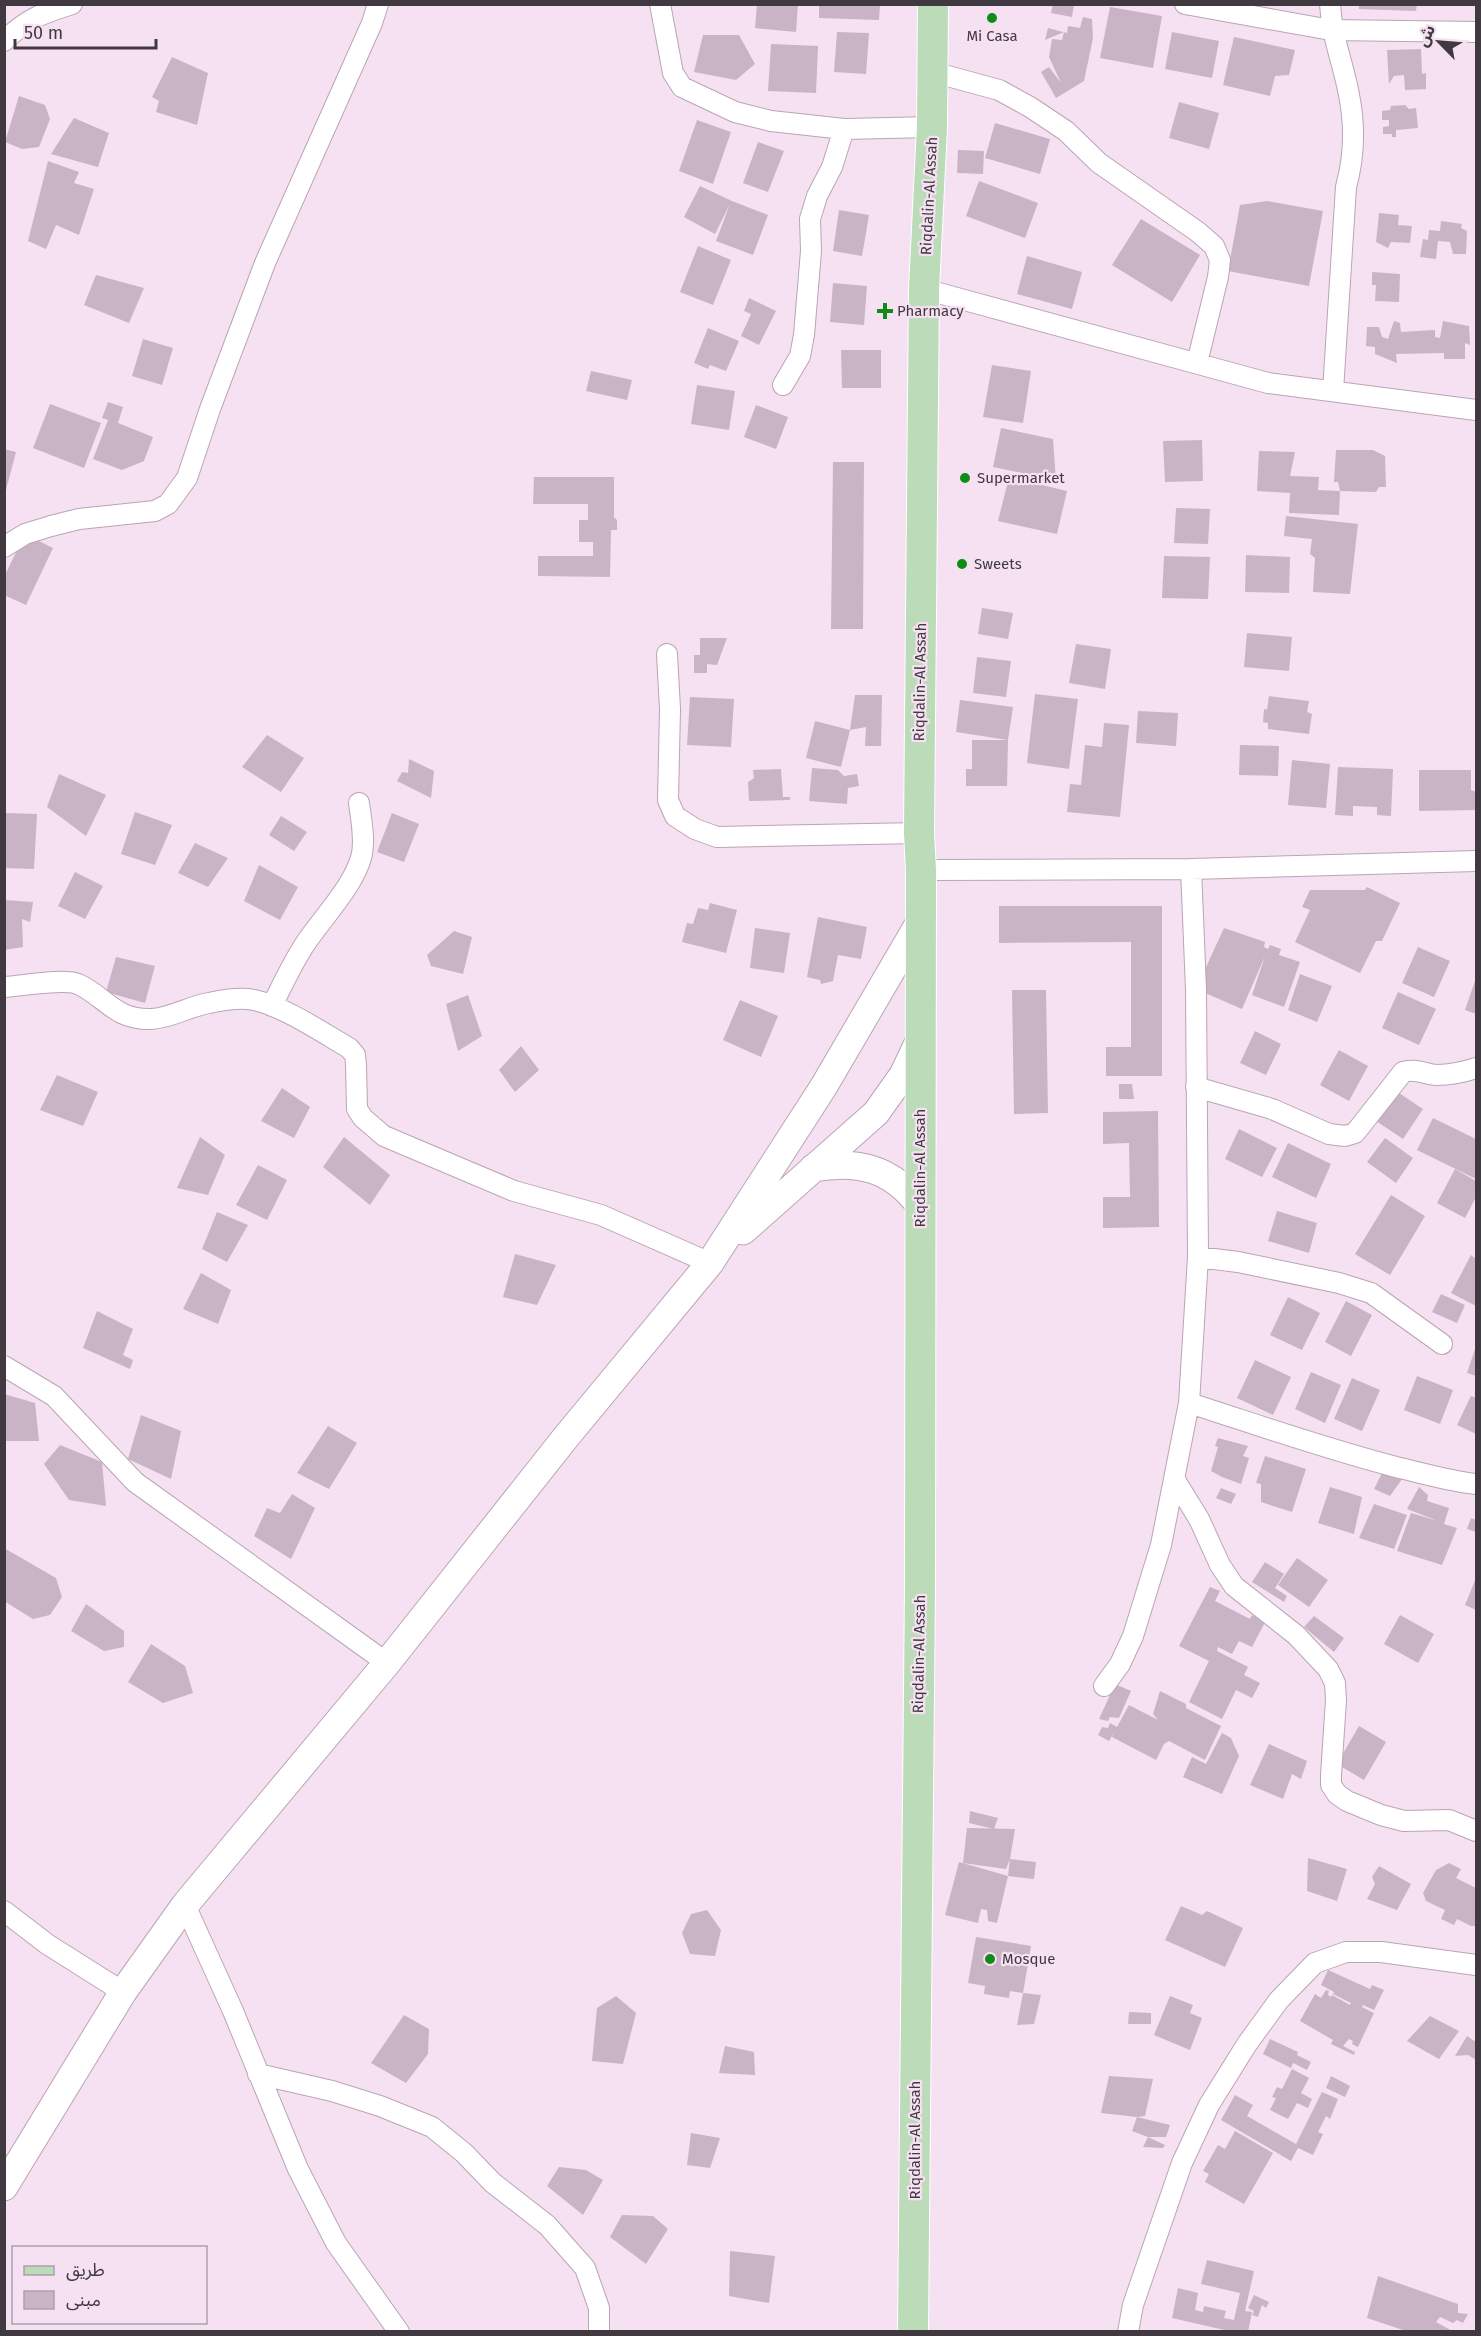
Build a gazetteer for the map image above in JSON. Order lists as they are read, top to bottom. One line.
{"streets":{"main road":["Riqdalin-Al Assah"]},"places":{"other":["Mi Casa","Supermarket","Sweets","Mosque"],"health":["Pharmacy"]},"legend":["طريق","مبنى"],"scale_bar":"50 m","north":"top left"}
